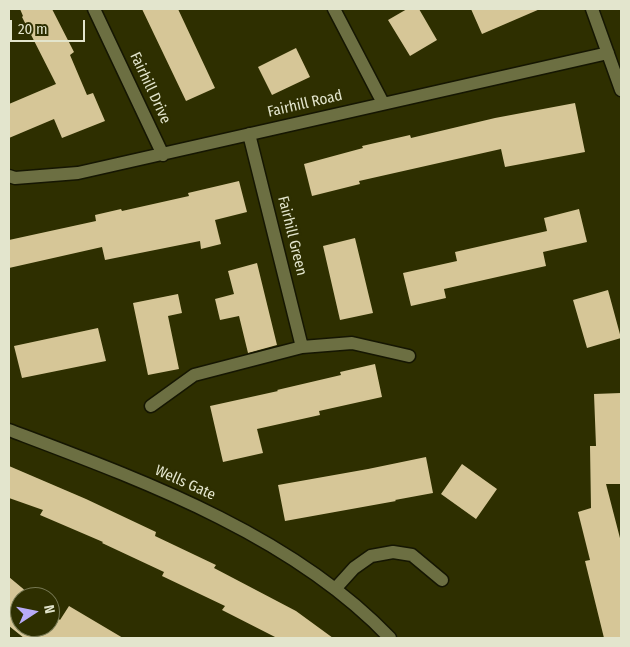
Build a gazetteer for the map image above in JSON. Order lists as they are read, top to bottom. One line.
{"streets":{"street":["Fairhill Drive","Fairhill Road","Fairhill Green","Wells Gate"]},"crossings":[["Fairhill Drive","Fairhill Road"],["Fairhill Road","Fairhill Green"]],"scale_bar":"20 m","north":"right"}
